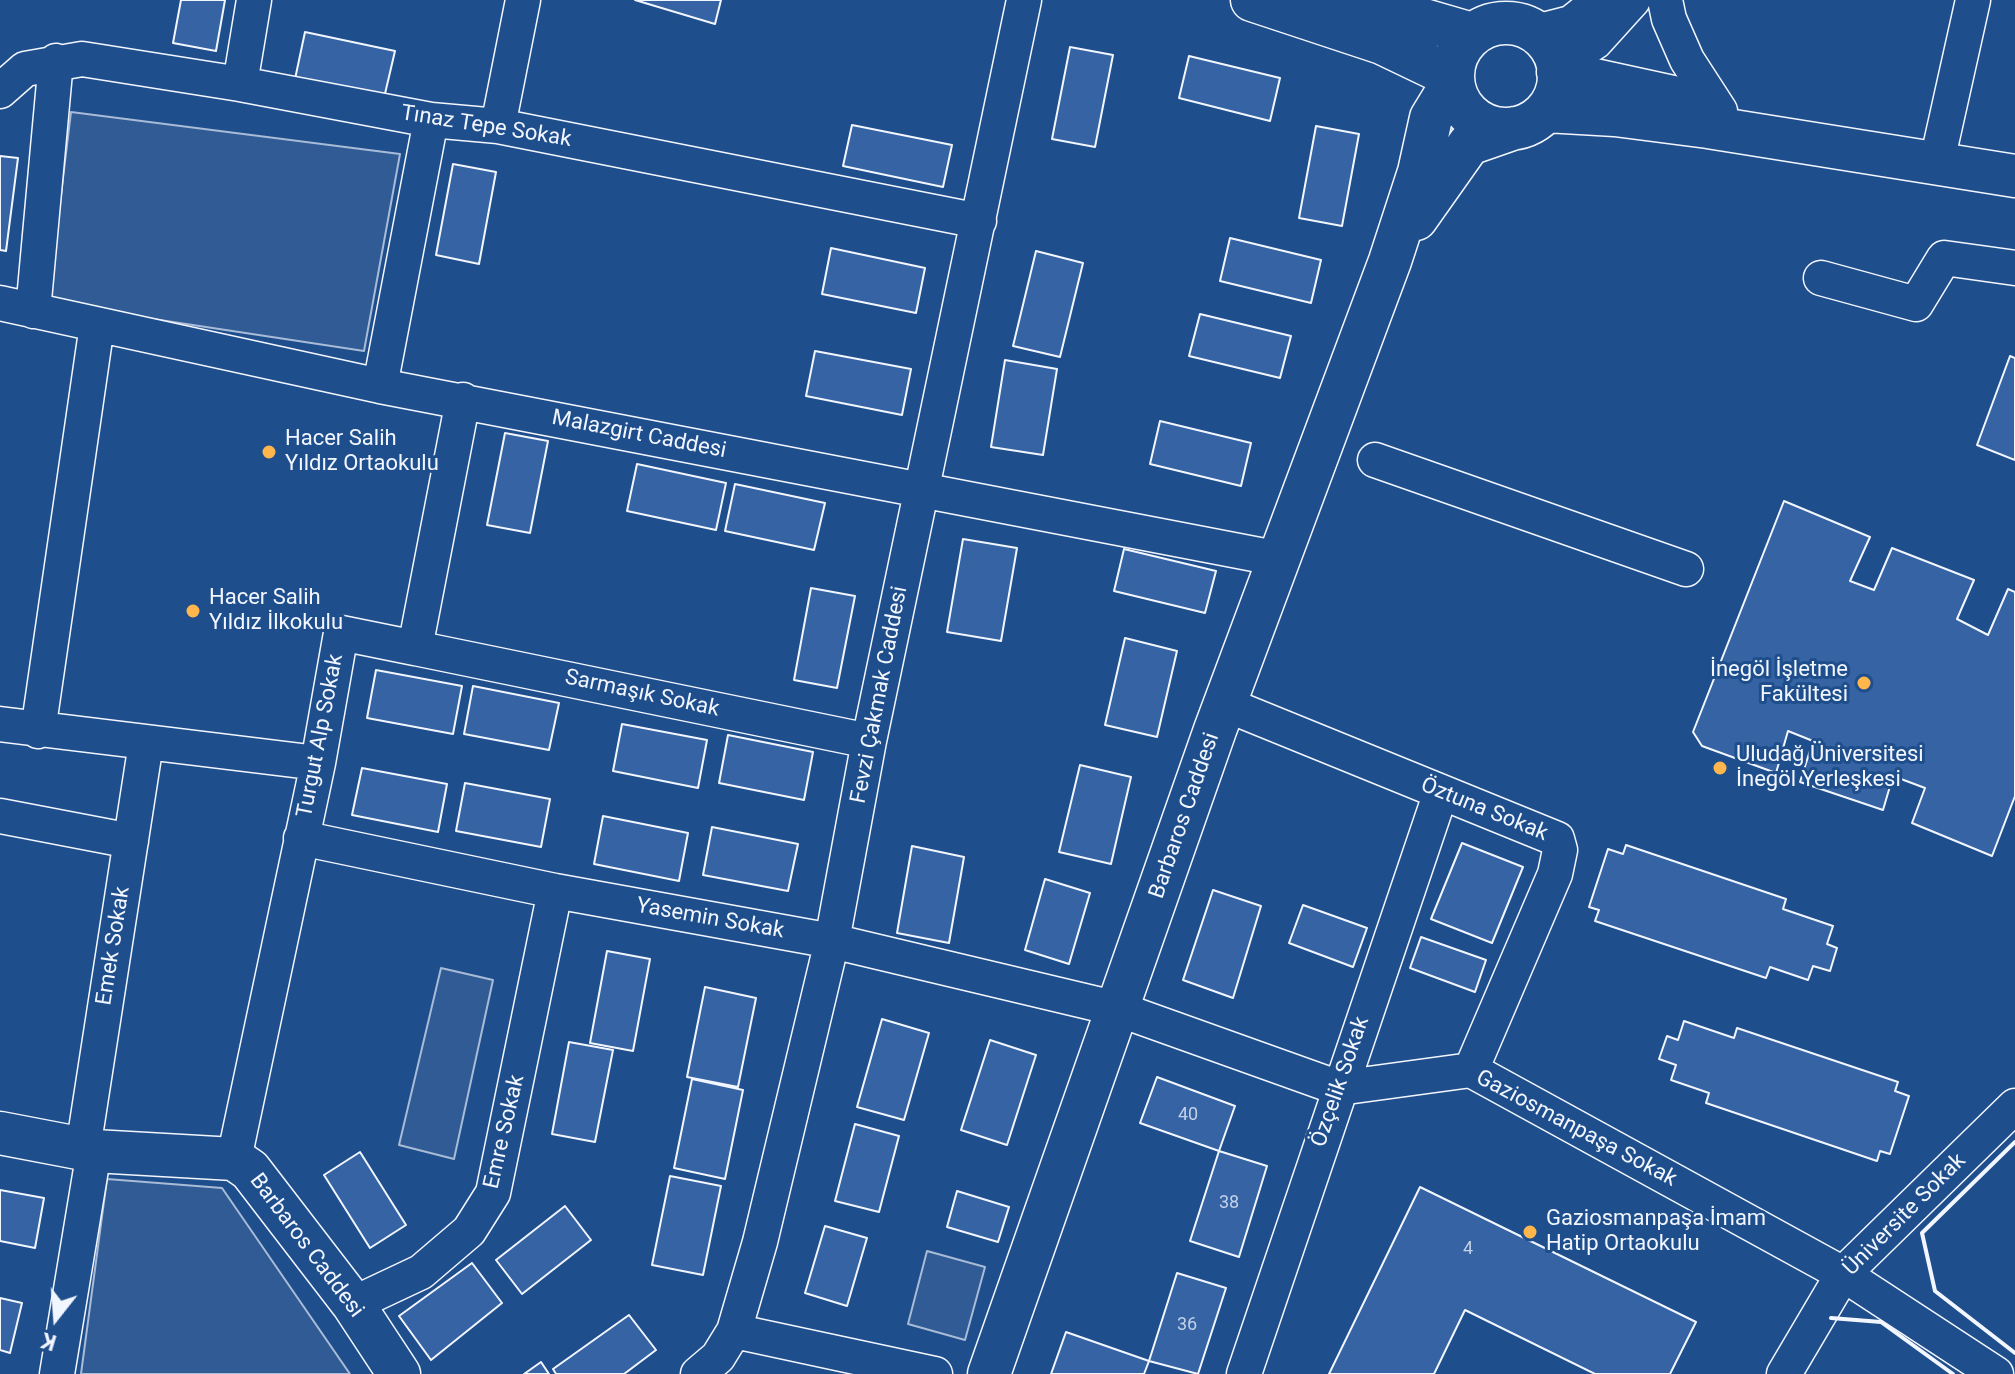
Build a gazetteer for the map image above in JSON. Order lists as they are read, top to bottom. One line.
{"streets":{"main road":["Barbaros Caddesi"],"street":["Tınaz Tepe Sokak","Malazgirt Caddesi","Sarmaşık Sokak","Fevzi Çakmak Caddesi","Turgut Alp Sokak","Öztuna Sokak","Yasemin Sokak","Emek Sokak","Özçelik Sokak","Gaziosmanpaşa Sokak","Emre Sokak","Üniversite Sokak"]},"crossings":[["Tınaz Tepe Sokak","Fevzi Çakmak Caddesi"],["Malazgirt Caddesi","Fevzi Çakmak Caddesi"],["Malazgirt Caddesi","Barbaros Caddesi"],["Sarmaşık Sokak","Fevzi Çakmak Caddesi"],["Sarmaşık Sokak","Turgut Alp Sokak"],["Fevzi Çakmak Caddesi","Yasemin Sokak"],["Turgut Alp Sokak","Barbaros Caddesi"],["Turgut Alp Sokak","Yasemin Sokak"],["Öztuna Sokak","Barbaros Caddesi"],["Öztuna Sokak","Özçelik Sokak"],["Öztuna Sokak","Gaziosmanpaşa Sokak"],["Barbaros Caddesi","Yasemin Sokak"],["Barbaros Caddesi","Emek Sokak"],["Barbaros Caddesi","Gaziosmanpaşa Sokak"],["Barbaros Caddesi","Emre Sokak"],["Yasemin Sokak","Gaziosmanpaşa Sokak"],["Yasemin Sokak","Emre Sokak"],["Özçelik Sokak","Gaziosmanpaşa Sokak"],["Gaziosmanpaşa Sokak","Üniversite Sokak"]],"places":["Hacer Salih Yıldız Ortaokulu","Hacer Salih Yıldız İlkokulu","İnegöl İşletme Fakültesi","Uludağ Üniversitesi İnegöl Yerleşkesi","Gaziosmanpaşa İmam Hatip Ortaokulu"],"house_numbers":["40","38","4","36"],"north":"bottom"}
